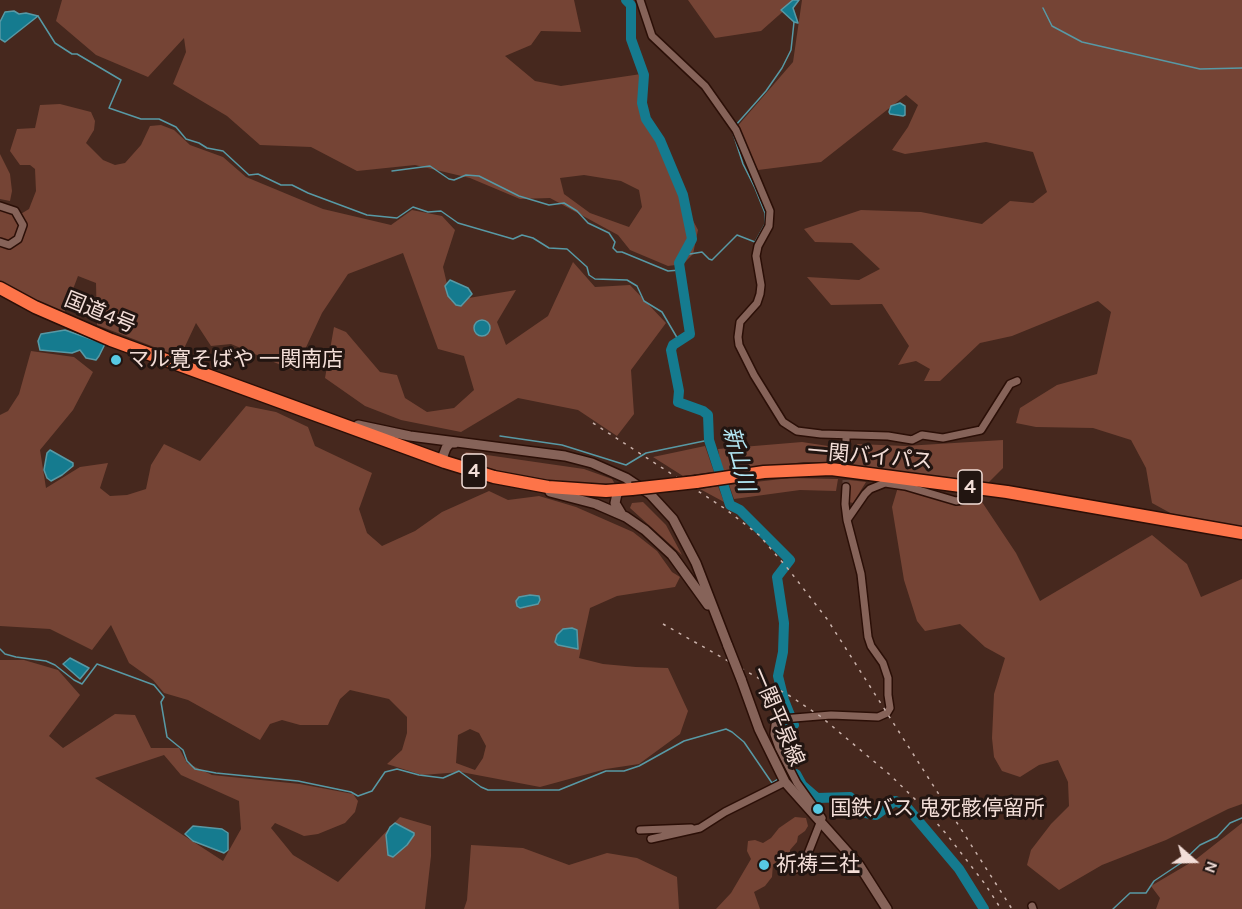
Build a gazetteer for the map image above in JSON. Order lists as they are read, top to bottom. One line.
{"streets":{"highway":["国道4号","一関バイパス","4"],"main road":["一関平泉線"]},"crossings":[["国道4号","一関バイパス"],["国道4号","一関平泉線"],["一関バイパス","一関平泉線"]],"water":["新山川"],"places":["マル寛そばや 一関南店","国鉄バス 鬼死骸停留所","祈祷三社"],"north":"right"}
